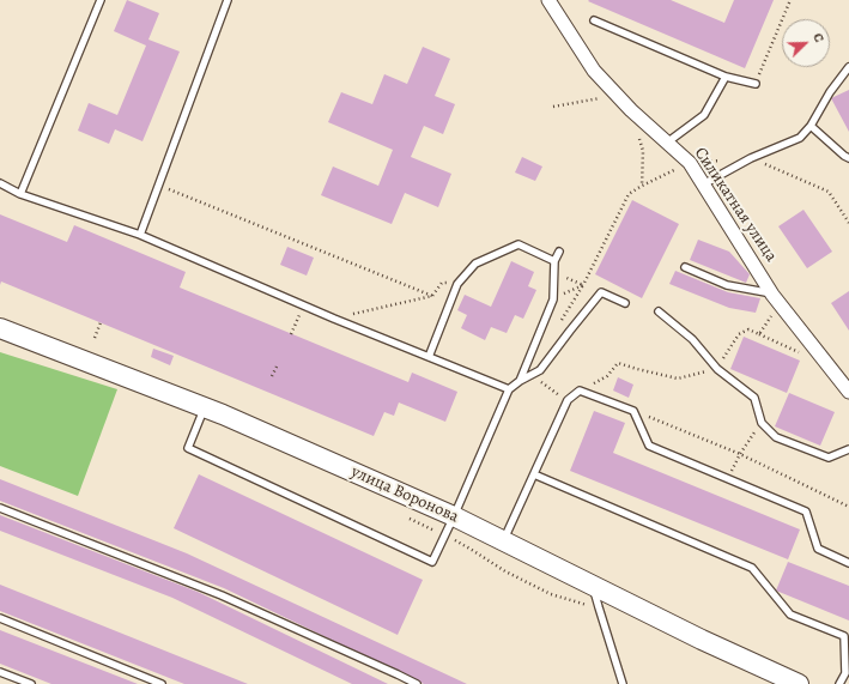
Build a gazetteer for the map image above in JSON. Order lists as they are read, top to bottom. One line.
{"streets":{"main road":["улица Воронова"],"street":["Силикатная улица"]},"north":"top right"}
